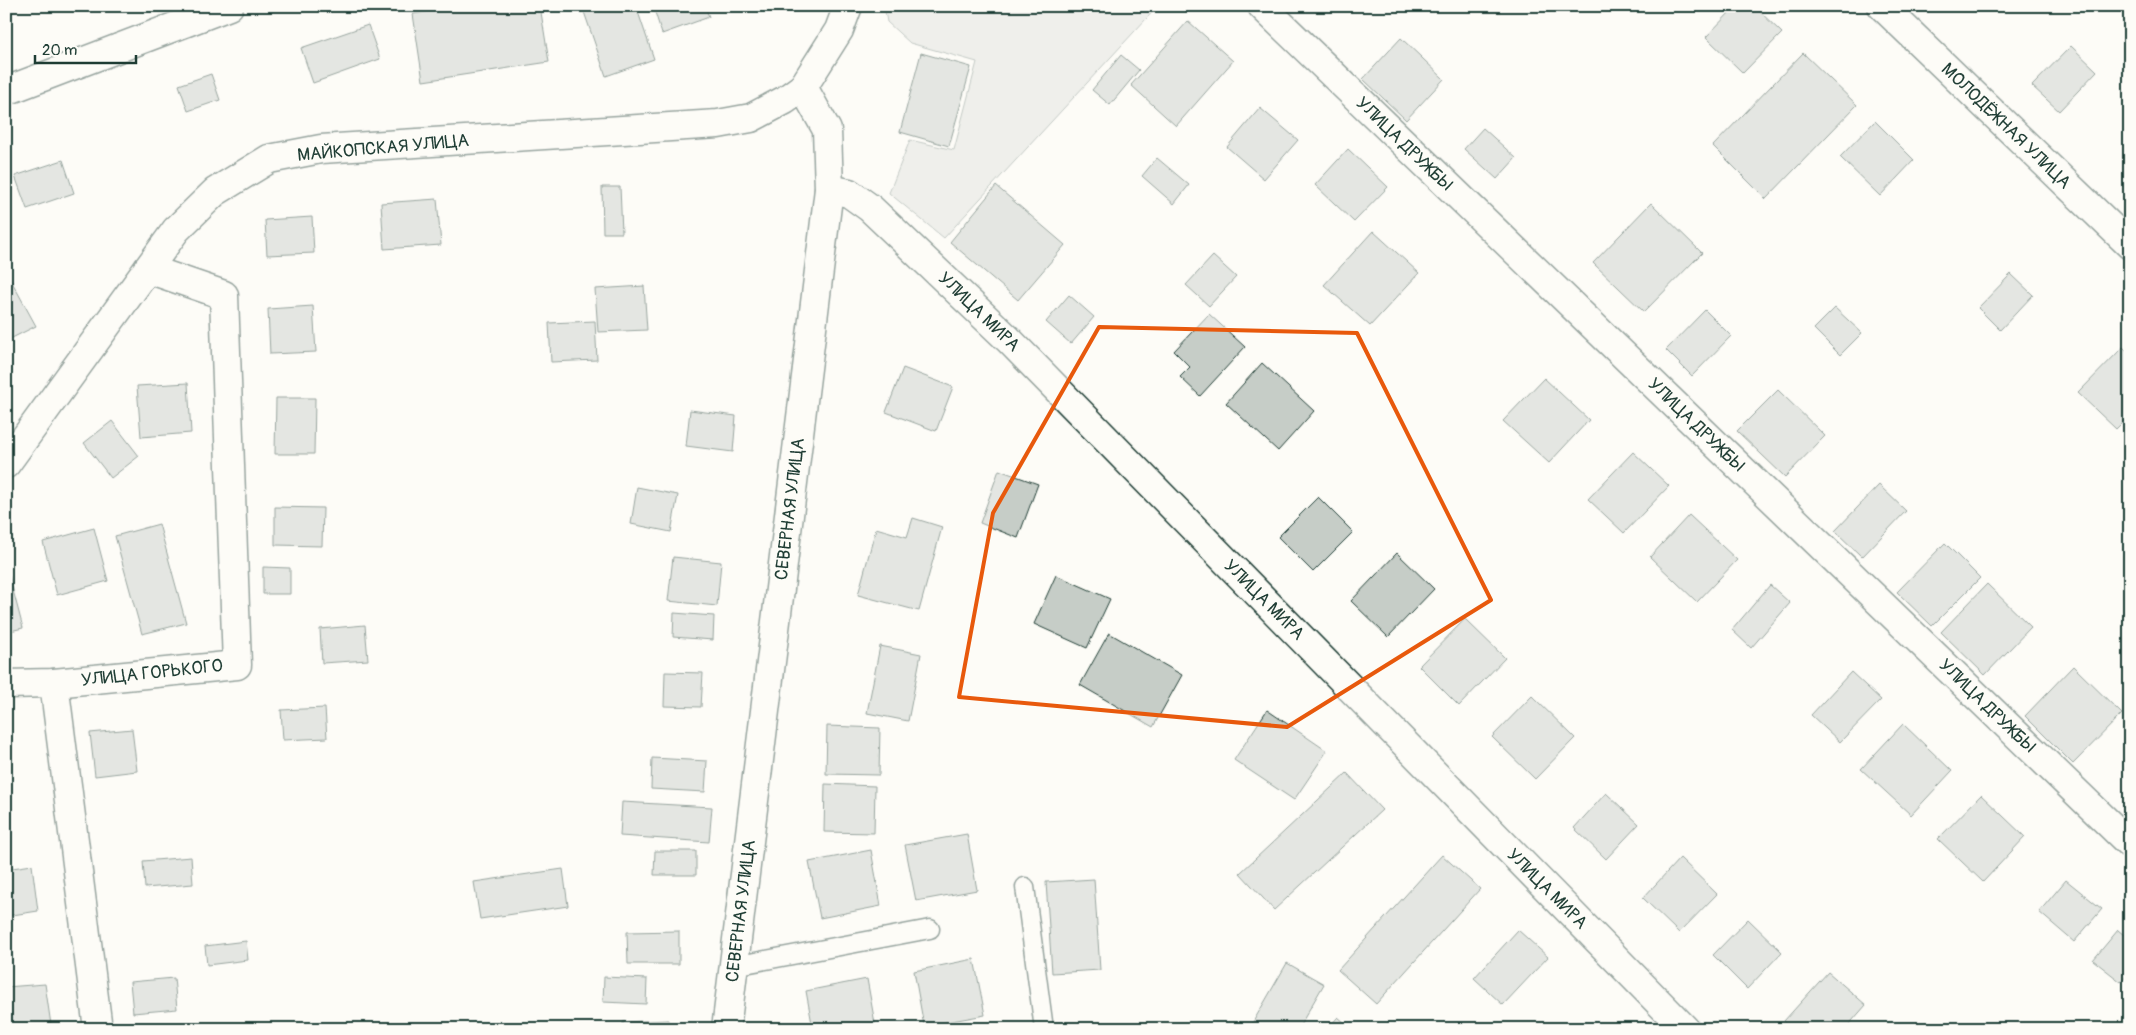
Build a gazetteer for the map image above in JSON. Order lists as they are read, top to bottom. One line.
{"streets":{"street":["МОЛОДЁЖНАЯ УЛИЦА","УЛИЦА ДРУЖБЫ","МАЙКОПСКАЯ УЛИЦА","УЛИЦА МИРА","СЕВЕРНАЯ УЛИЦА","УЛИЦА ГОРЬКОГО"]},"crossings":[["МАЙКОПСКАЯ УЛИЦА","СЕВЕРНАЯ УЛИЦА"],["МАЙКОПСКАЯ УЛИЦА","УЛИЦА ГОРЬКОГО"],["УЛИЦА МИРА","СЕВЕРНАЯ УЛИЦА"]],"scale_bar":"20 m"}
